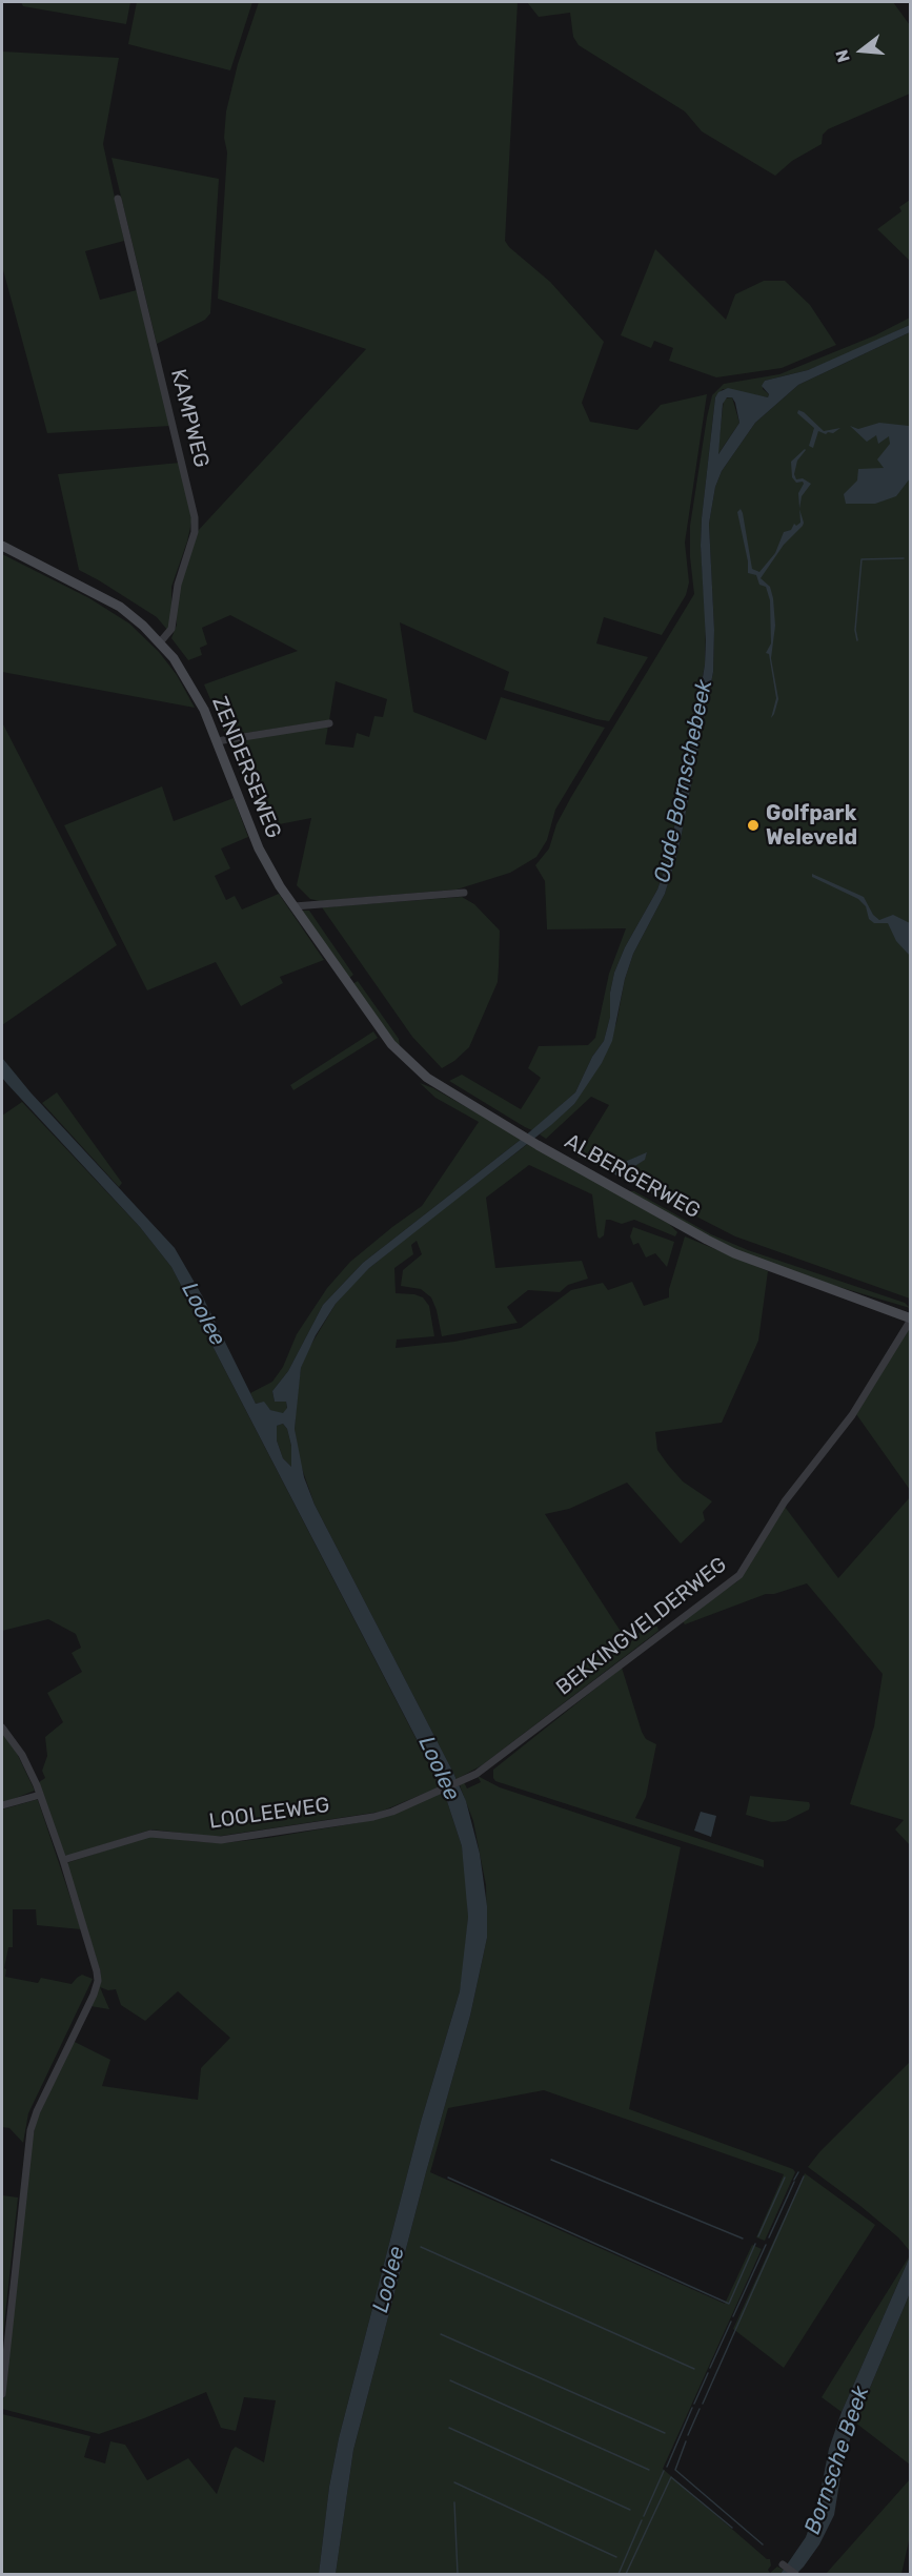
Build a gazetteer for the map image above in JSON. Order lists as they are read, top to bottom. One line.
{"streets":{"main road":["ZENDERSEWEG","ALBERGERWEG"],"street":["KAMPWEG","BEKKINGVELDERWEG","LOOLEEWEG"]},"crossings":[["KAMPWEG","ZENDERSEWEG"],["ZENDERSEWEG","ALBERGERWEG"],["ALBERGERWEG","BEKKINGVELDERWEG"],["BEKKINGVELDERWEG","LOOLEEWEG"]],"water":["Oude Bornschebeek","Loolee","Bornsche Beek"],"places":["Golfpark Weleveld"],"north":"left"}
